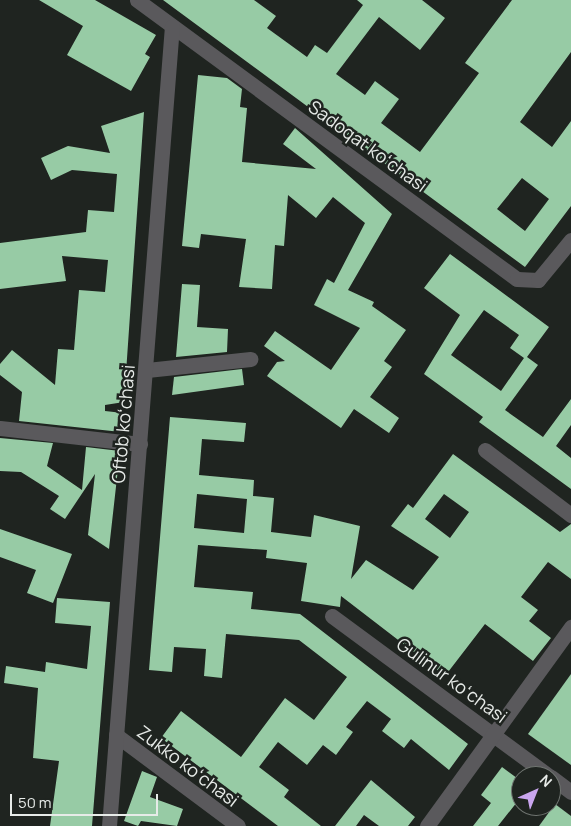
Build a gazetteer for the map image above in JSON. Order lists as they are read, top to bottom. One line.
{"streets":{"street":["Sadoqat koʻchasi","Oftob koʻchasi","Gulinur koʻchasi","Zukko koʻchasi"]},"crossings":[["Sadoqat koʻchasi","Oftob koʻchasi"],["Oftob koʻchasi","Zukko koʻchasi"]],"scale_bar":"50 m","north":"top right"}
